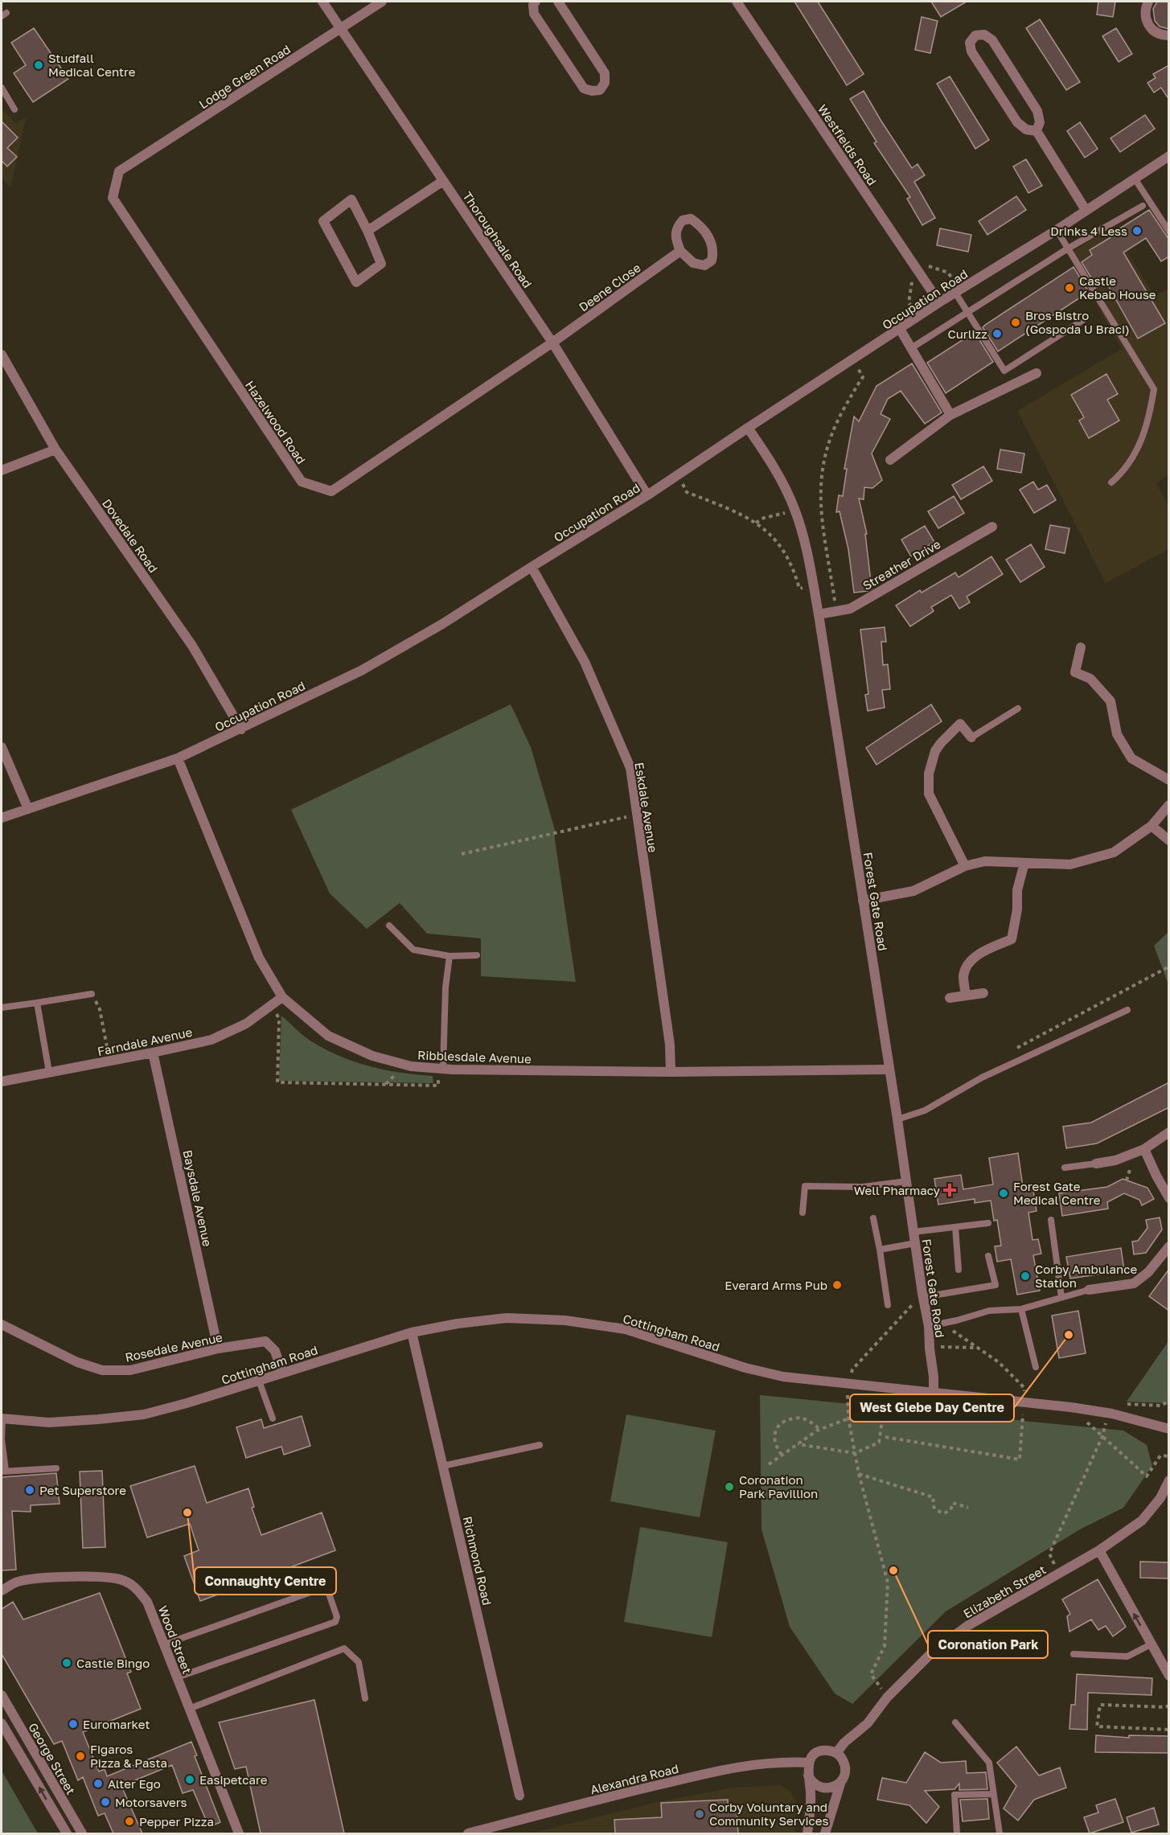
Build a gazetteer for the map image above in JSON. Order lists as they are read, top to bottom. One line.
{"streets":{"street":["Lodge Green Road","Westfields Road","Thoroughsale Road","Deene Close","Occupation Road","Hazelwood Road","Dovedale Road","Streather Drive","Eskdale Avenue","Forest Gate Road","Farndale Avenue","Ribblesdale Avenue","Baysdale Avenue","Cottingham Road","Rosedale Avenue","Richmond Road","Elizabeth Street","Wood Street","George Street","Alexandra Road"]},"crossings":[["Lodge Green Road","Thoroughsale Road"],["Lodge Green Road","Hazelwood Road"],["Westfields Road","Occupation Road"],["Thoroughsale Road","Deene Close"],["Thoroughsale Road","Occupation Road"],["Thoroughsale Road","Hazelwood Road"],["Deene Close","Hazelwood Road"],["Occupation Road","Dovedale Road"],["Occupation Road","Eskdale Avenue"],["Occupation Road","Forest Gate Road"],["Occupation Road","Ribblesdale Avenue"],["Streather Drive","Forest Gate Road"],["Eskdale Avenue","Ribblesdale Avenue"],["Forest Gate Road","Ribblesdale Avenue"],["Forest Gate Road","Cottingham Road"],["Farndale Avenue","Ribblesdale Avenue"],["Farndale Avenue","Baysdale Avenue"],["Baysdale Avenue","Rosedale Avenue"],["Cottingham Road","Rosedale Avenue"],["Cottingham Road","Richmond Road"],["Elizabeth Street","Alexandra Road"]],"places":{"other":["Studfall Medical Centre","Drinks 4 Less","Castle Kebab House","Bros Bistro (Gospoda U Braci)","Curlizz","Forest Gate Medical Centre","Corby Ambulance Station","Everard Arms Pub","West Glebe Day Centre","Coronation Park Pavillion","Pet Superstore","Connaughty Centre","Coronation Park","Castle Bingo","Euromarket","Figaros Pizza & Pasta","Easipetcare","Alter Ego","Motorsavers","Corby Voluntary and Community Services","Pepper Pizza"],"health":["Well Pharmacy"]}}
